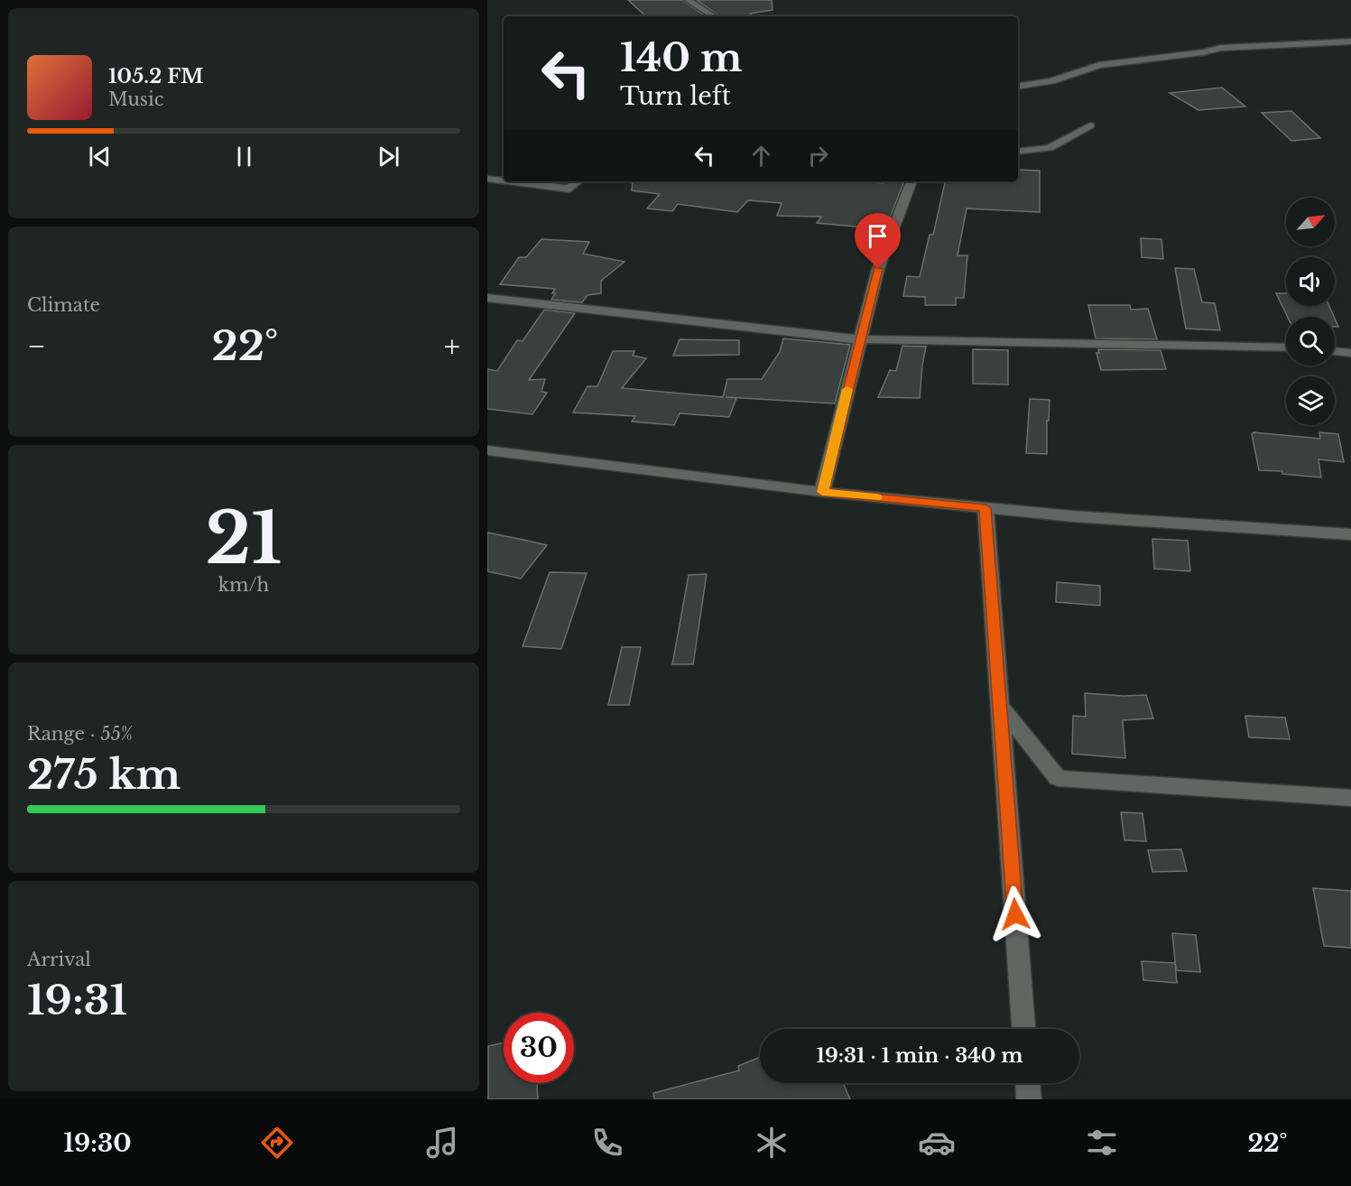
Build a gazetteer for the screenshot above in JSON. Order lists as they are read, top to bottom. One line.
{"north":"top right","page":{"turn":["140 m","Turn left"],"song":["105.2 FM","Music"],"tile":["Climate",["21","km/h"],["Range · 55%","275 km"],["Arrival","19:31"]],"heat":["−","22°","+"],"limit":"30","trip":"19:31 · 1 min · 340 m","tabs":["19:30","22°"]}}
